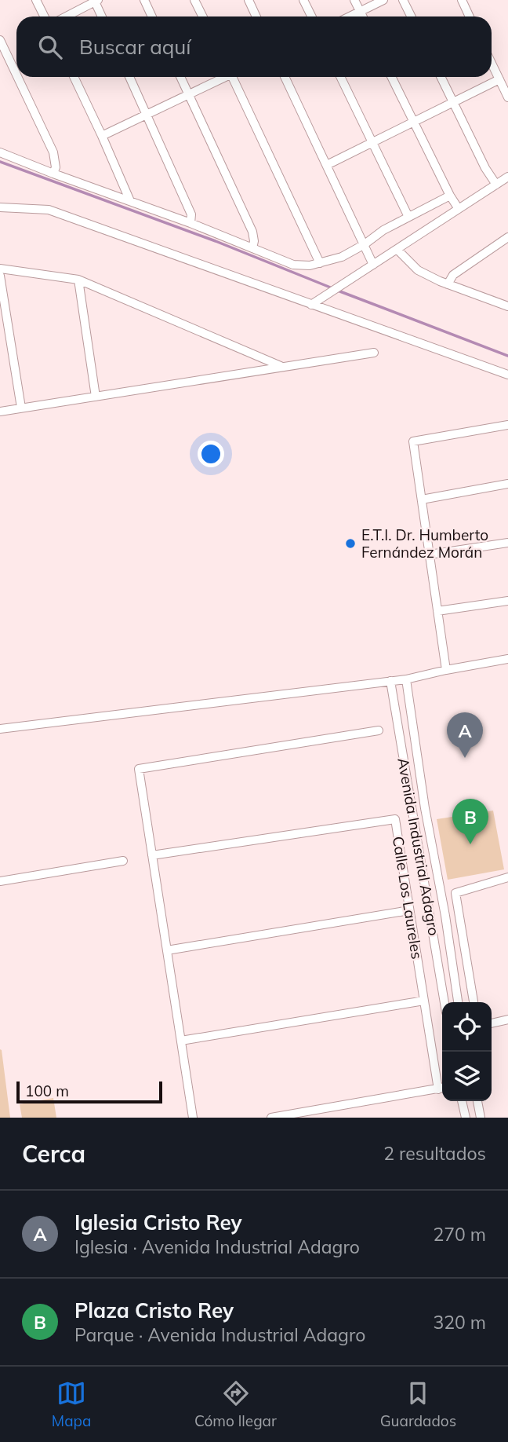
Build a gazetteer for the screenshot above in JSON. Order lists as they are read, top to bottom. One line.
{"streets":{"street":["Avenida Industrial Adagro","Calle Los Laureles"]},"places":["E.T.I. Dr. Humberto Fernández Morán"],"scale_bar":"100 m","page":{"search":"Buscar aquí","pins":["A","B"],"scale":"100 m","heading":["Cerca","2 resultados"],"list":[{"mark":"A","name":"Iglesia Cristo Rey","note":"Iglesia · Avenida Industrial Adagro","value":"270 m"},{"mark":"B","name":"Plaza Cristo Rey","note":"Parque · Avenida Industrial Adagro","value":"320 m"}],"nav":["Mapa","Cómo llegar","Guardados"]}}
